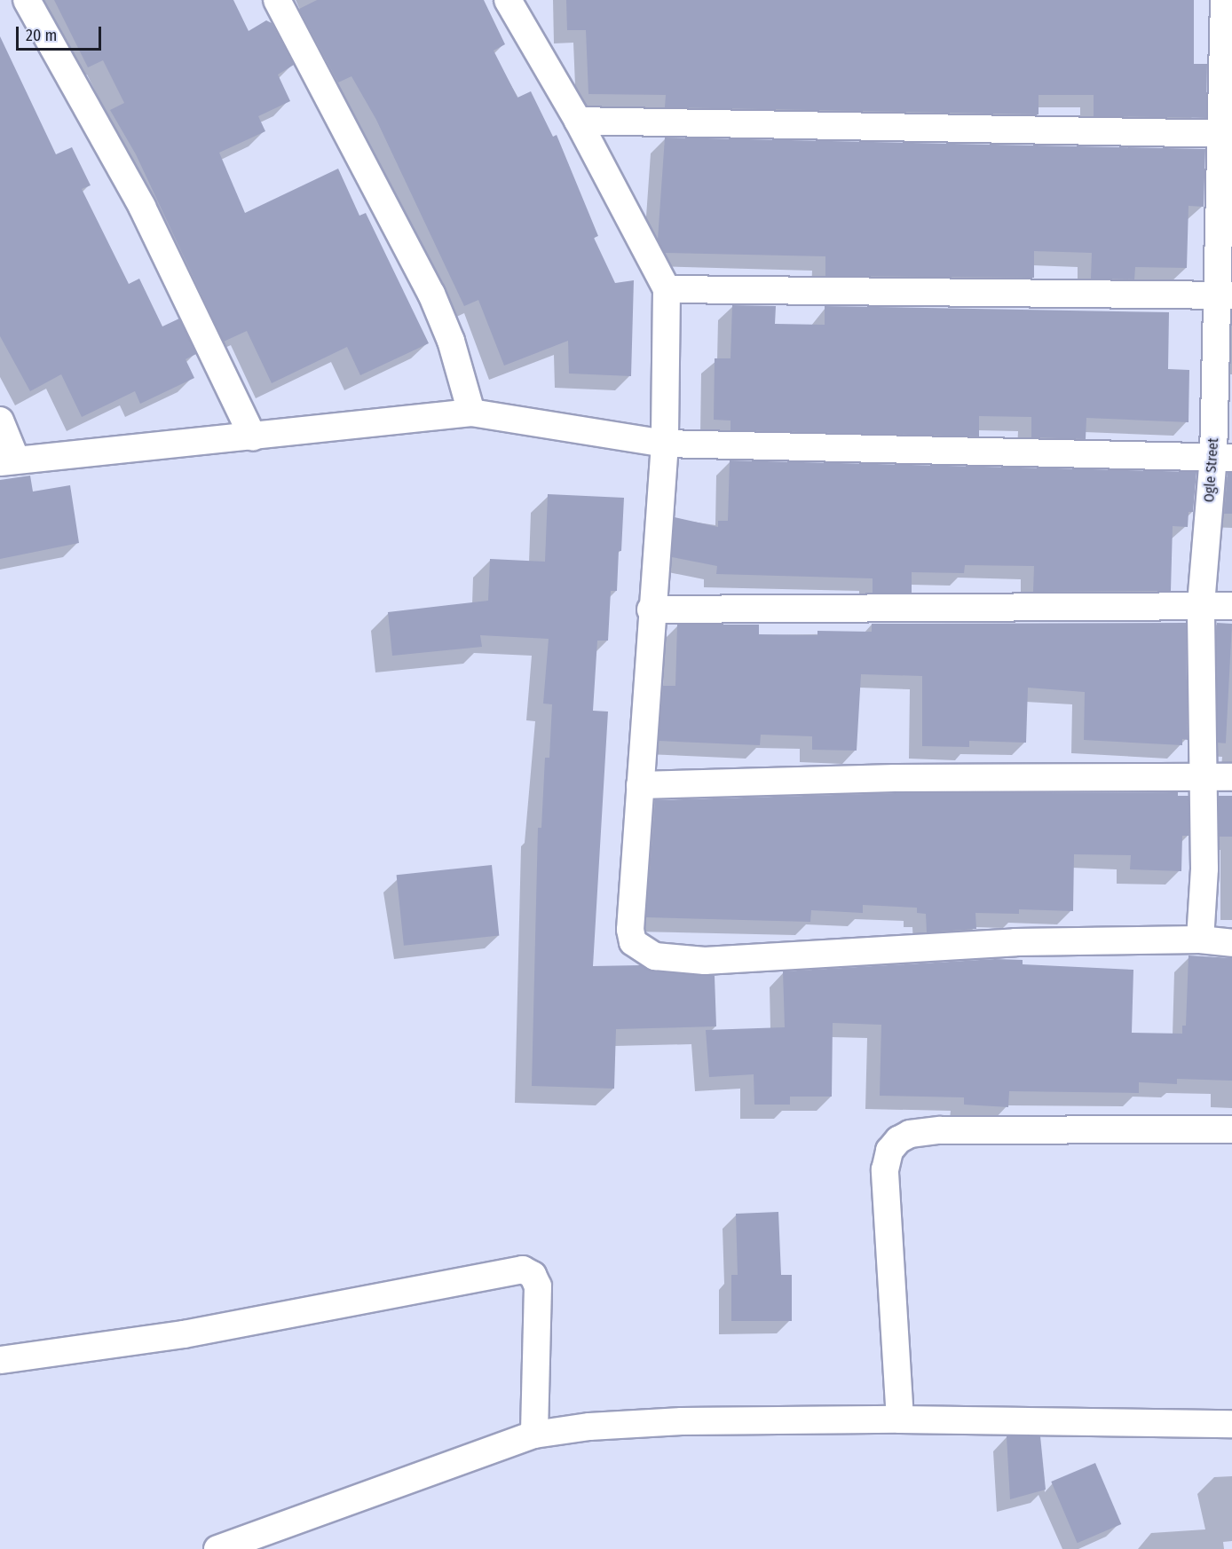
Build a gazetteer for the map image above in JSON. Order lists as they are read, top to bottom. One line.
{"streets":{"street":["Ogle Street"]},"scale_bar":"20 m"}
